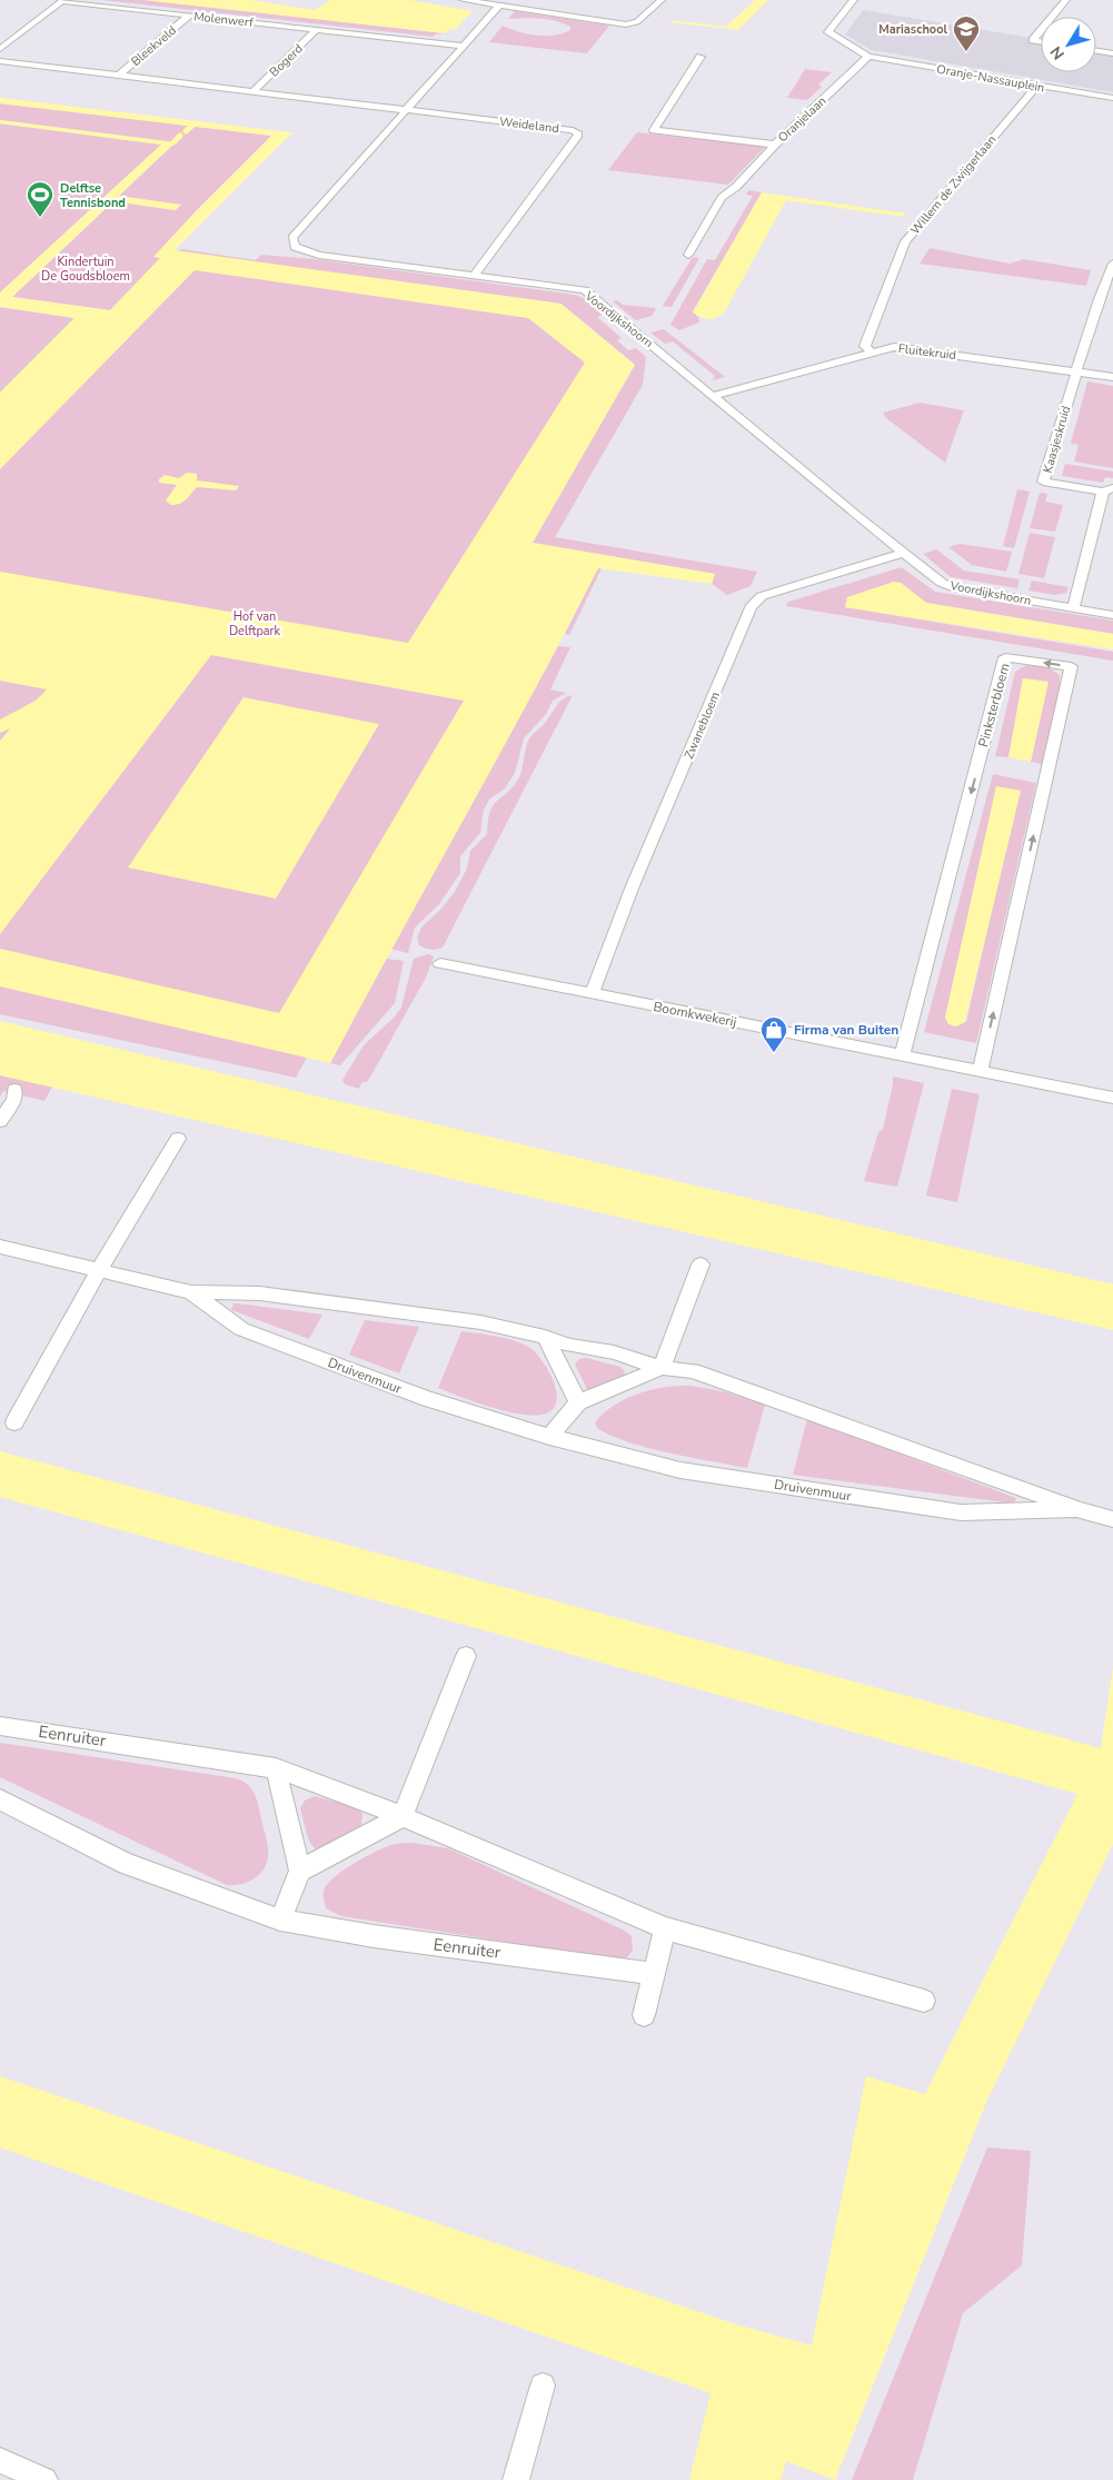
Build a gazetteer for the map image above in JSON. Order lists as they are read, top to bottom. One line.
{"streets":{"street":["Molenwerf","Bleekveld","Bogerd","Oranje-Nassauplein","Oranjelaan","Weideland","Willem de Zwijgerlaan","Voordijkshoorn","Fluitekruid","Kaasjeskruid","Pinksterbloem","Zwanebloem","Boomkwekerij","Druivenmuur","Eenruiter"]},"crossings":[["Molenwerf","Bleekveld"],["Molenwerf","Bogerd"],["Molenwerf","Voordijkshoorn"],["Oranje-Nassauplein","Oranjelaan"],["Oranje-Nassauplein","Willem de Zwijgerlaan"],["Weideland","Voordijkshoorn"],["Willem de Zwijgerlaan","Fluitekruid"],["Voordijkshoorn","Fluitekruid"],["Voordijkshoorn","Kaasjeskruid"],["Voordijkshoorn","Zwanebloem"],["Fluitekruid","Kaasjeskruid"],["Pinksterbloem","Boomkwekerij"],["Zwanebloem","Boomkwekerij"]],"parks":["Kindertuin De Goudsbloem","Hof van Delftpark"],"places":{"school or university":["Mariaschool"],"sports":["Delftse Tennisbond"],"shop":["Firma van Buiten"]},"north":"bottom left"}
